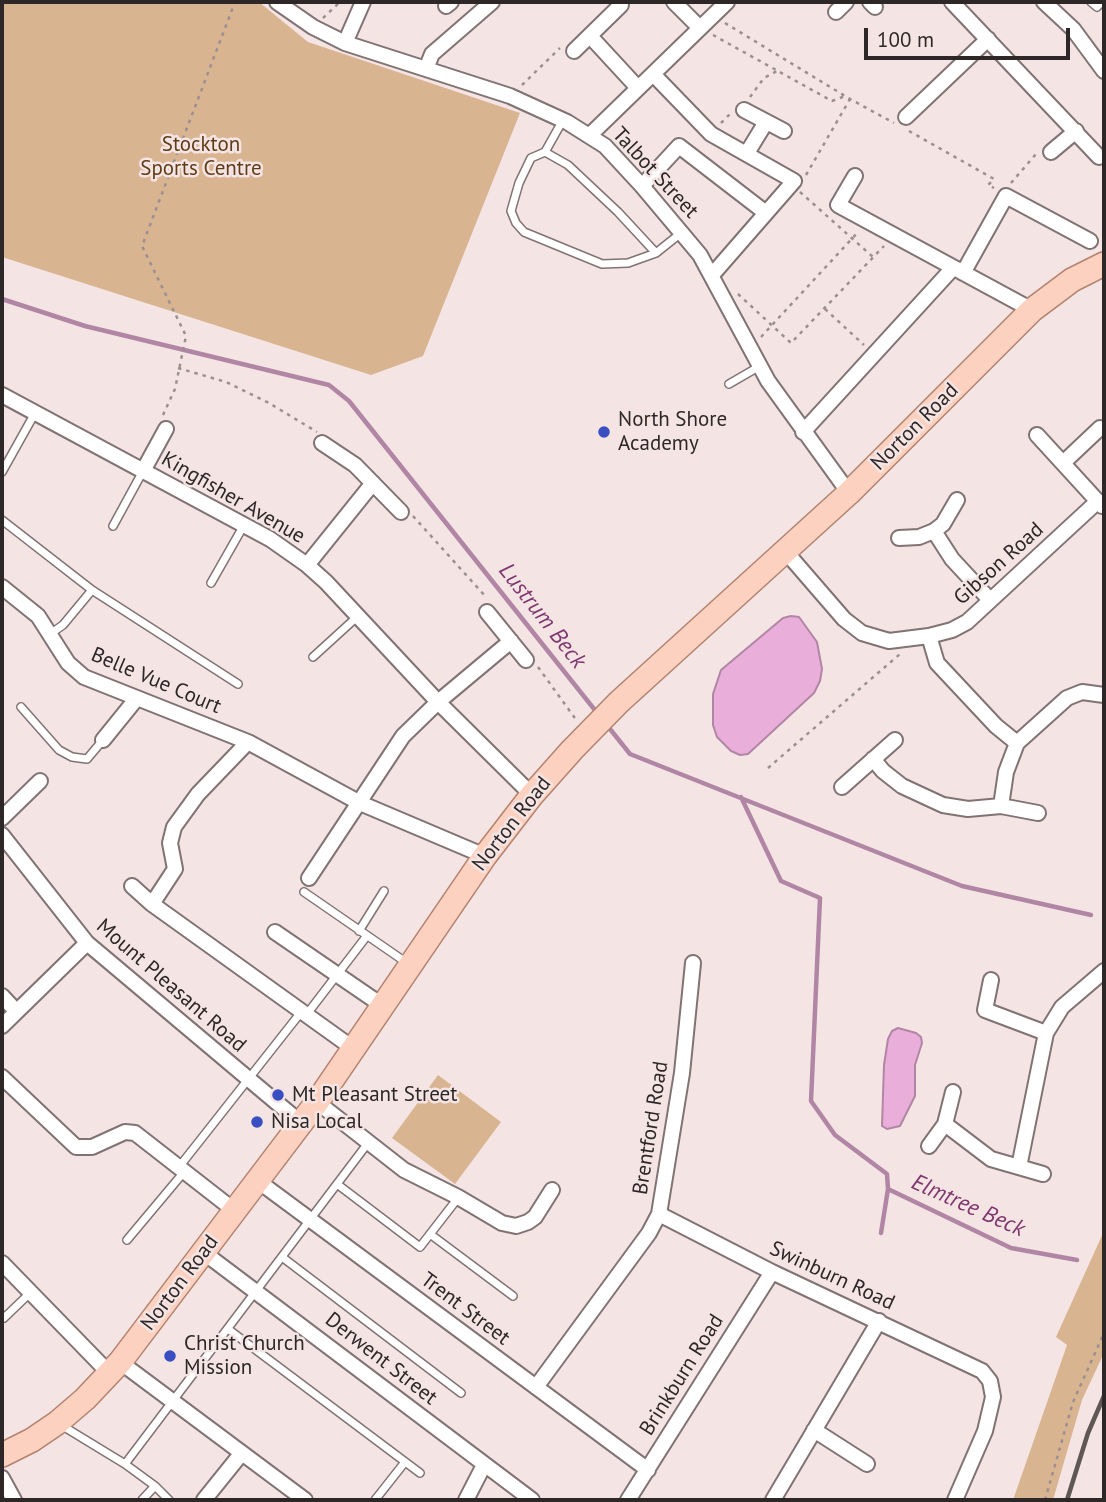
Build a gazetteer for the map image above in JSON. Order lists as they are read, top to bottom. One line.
{"streets":{"main road":["Norton Road"],"street":["Talbot Street","Kingfisher Avenue","Gibson Road","Belle Vue Court","Mount Pleasant Road","Brentford Road","Swinburn Road","Trent Street","Derwent Street","Brinkburn Road"]},"crossings":[["Talbot Street","Norton Road"],["Norton Road","Kingfisher Avenue"],["Norton Road","Gibson Road"],["Norton Road","Belle Vue Court"],["Norton Road","Mount Pleasant Road"],["Norton Road","Trent Street"],["Norton Road","Derwent Street"],["Brentford Road","Swinburn Road"],["Brentford Road","Trent Street"],["Swinburn Road","Brinkburn Road"],["Trent Street","Brinkburn Road"]],"water":["Lustrum Beck","Elmtree Beck"],"parks":["Stockton Sports Centre"],"places":["North Shore Academy","Mt Pleasant Street","Nisa Local","Christ Church Mission"],"scale_bar":"100 m"}
